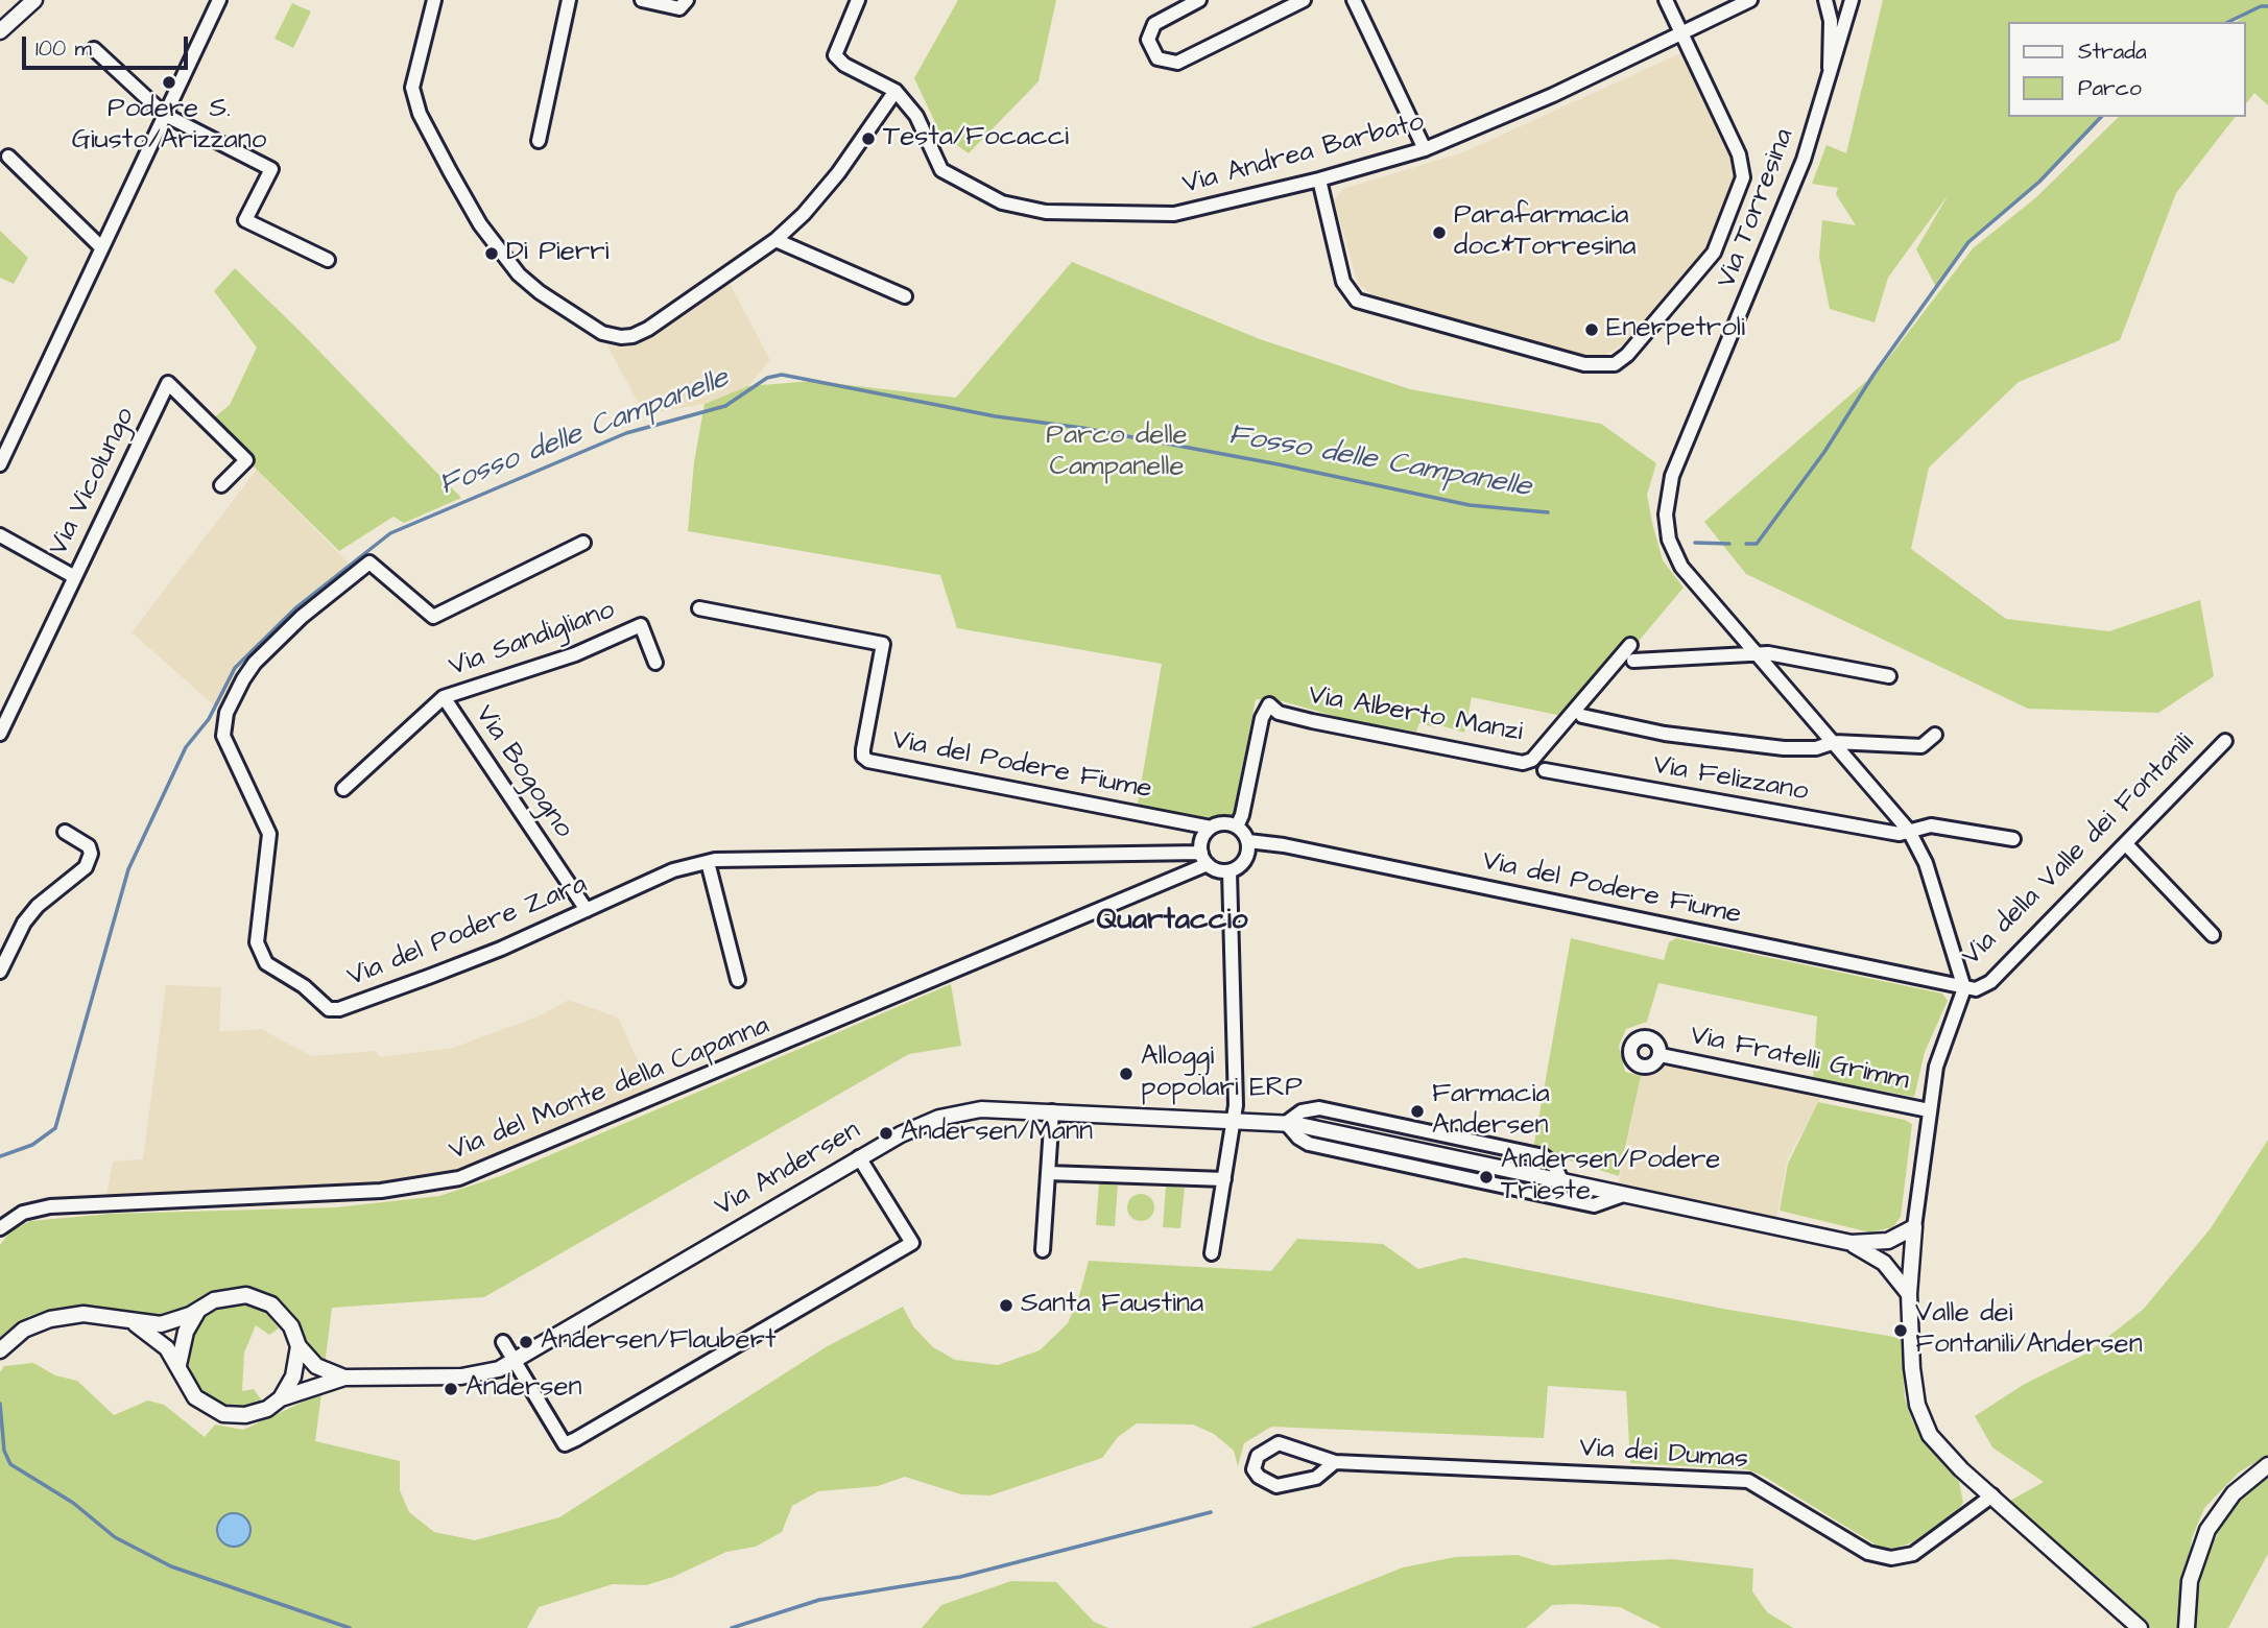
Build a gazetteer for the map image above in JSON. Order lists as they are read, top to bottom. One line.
{"streets":{"street":["Via Andrea Barbato","Via Torresina","Via Vicolungo","Via Sandigliano","Via Alberto Manzi","Via del Podere Fiume","Via Bogogno","Via Felizzano","Via della Valle dei Fontanili","Via del Podere Zara","Via Fratelli Grimm","Via del Monte della Capanna","Via Andersen","Via dei Dumas"]},"crossings":[["Via Torresina","Via del Podere Fiume"],["Via Torresina","Via Felizzano"],["Via Torresina","Via della Valle dei Fontanili"],["Via Sandigliano","Via Bogogno"],["Via Alberto Manzi","Via del Podere Fiume"],["Via Alberto Manzi","Via del Podere Zara"],["Via Alberto Manzi","Via del Monte della Capanna"],["Via del Podere Fiume","Via della Valle dei Fontanili"],["Via del Podere Fiume","Via del Podere Zara"],["Via del Podere Fiume","Via del Monte della Capanna"],["Via Bogogno","Via del Podere Zara"],["Via della Valle dei Fontanili","Via Fratelli Grimm"],["Via della Valle dei Fontanili","Via Andersen"],["Via della Valle dei Fontanili","Via dei Dumas"],["Via del Podere Zara","Via del Monte della Capanna"]],"districts":["Quartaccio"],"water":["Fosso delle Campanelle"],"parks":["Parco delle Campanelle"],"places":["Podere S. Giusto/Arizzano","Testa/Focacci","Parafarmacia doc*Torresina","Di Pierri","Enerpetroli","Alloggi popolari ERP","Farmacia Andersen","Andersen/Mann","Andersen/Podere Trieste","Santa Faustina","Valle dei Fontanili/Andersen","Andersen/Flaubert","Andersen"],"legend":["Strada","Parco"],"scale_bar":"100 m"}
